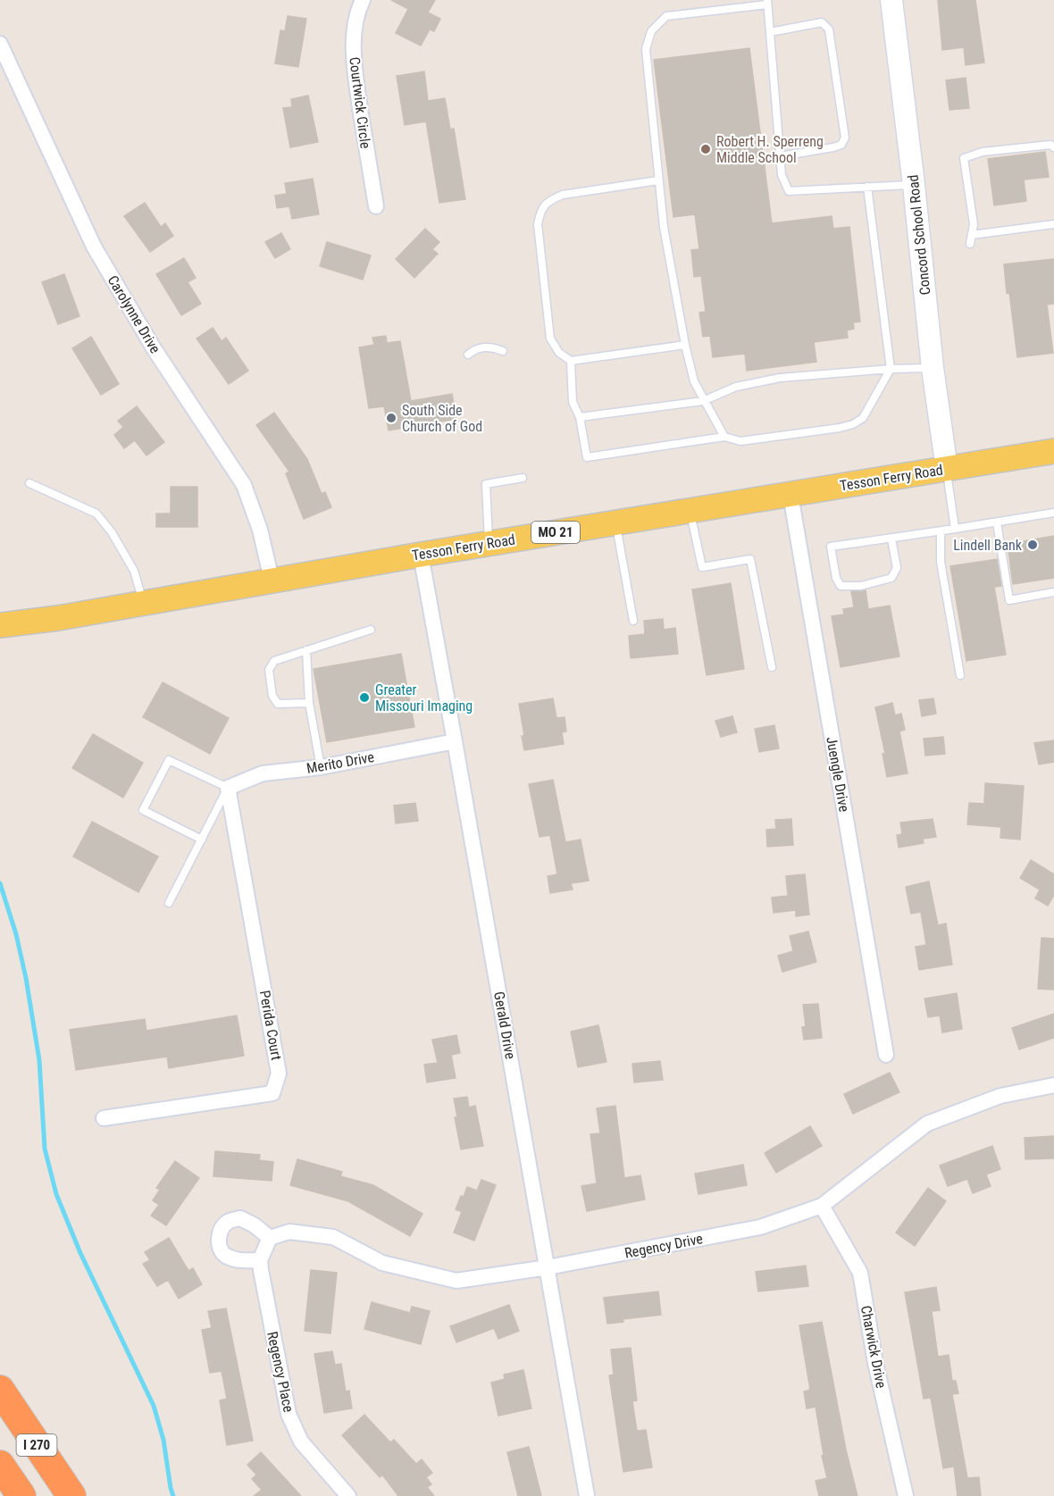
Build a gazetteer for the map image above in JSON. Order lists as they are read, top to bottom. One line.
{"streets":{"highway":["I 270"],"main road":["Tesson Ferry Road","MO 21"],"street":["Courtwick Circle","Concord School Road","Carolynne Drive","Merito Drive","Juengle Drive","Perida Court","Gerald Drive","Regency Drive","Charwick Drive","Regency Place"]},"crossings":[["Concord School Road","Tesson Ferry Road"],["Carolynne Drive","Tesson Ferry Road"],["Tesson Ferry Road","Juengle Drive"],["Tesson Ferry Road","Gerald Drive"],["Merito Drive","Perida Court"],["Merito Drive","Gerald Drive"],["Gerald Drive","Regency Drive"],["Regency Drive","Charwick Drive"],["Regency Drive","Regency Place"]],"places":["Robert H. Sperreng Middle School","South Side Church of God","Lindell Bank","Greater Missouri Imaging"]}
